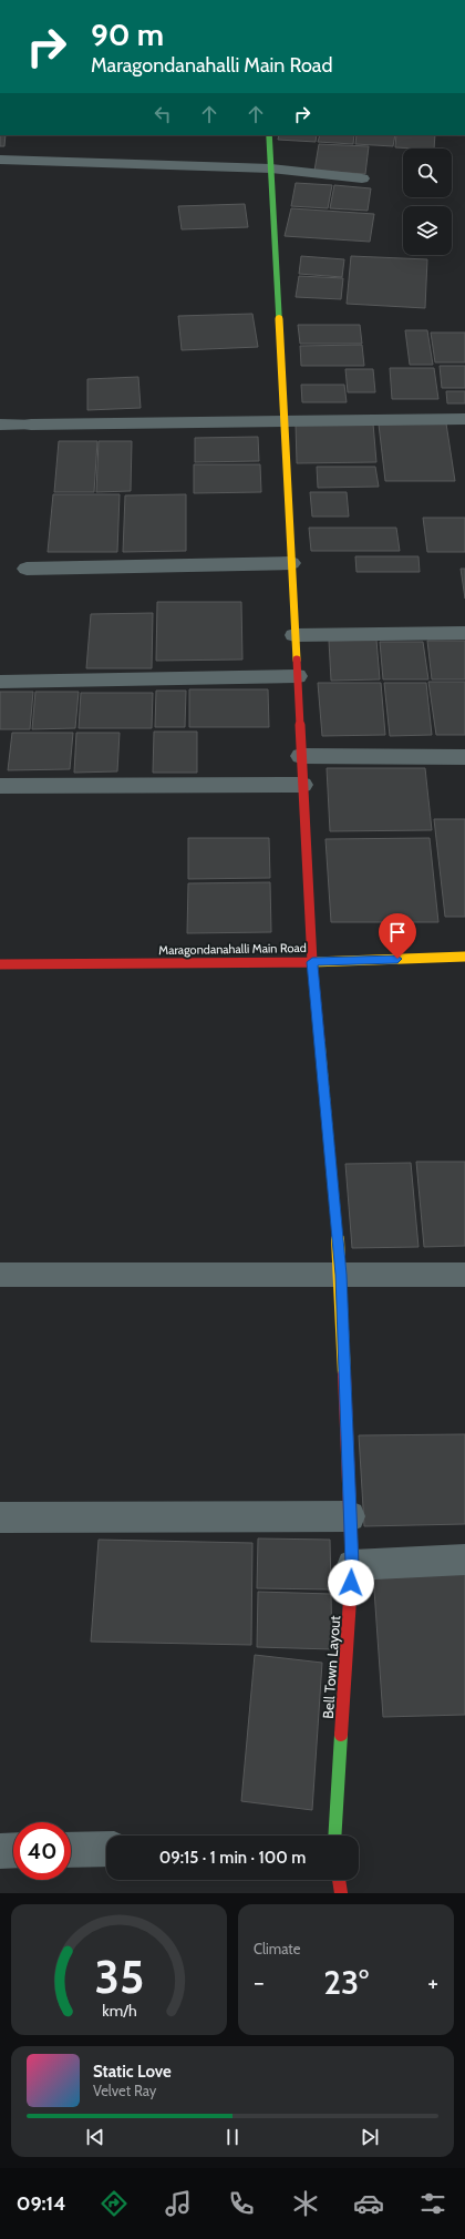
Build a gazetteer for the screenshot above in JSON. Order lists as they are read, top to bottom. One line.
{"streets":{"street":["Maragondanahalli Main Road","Bell Town Layout"]},"crossings":[["Maragondanahalli Main Road","Bell Town Layout"]],"page":{"turn":["90 m","Maragondanahalli Main Road"],"limit":"40","trip":"09:15 · 1 min · 100 m","tile":"Climate","heat":["−","23°","+"],"song":["Static Love","Velvet Ray"],"tabs":"09:14","gauge":["35","km/h"]}}
